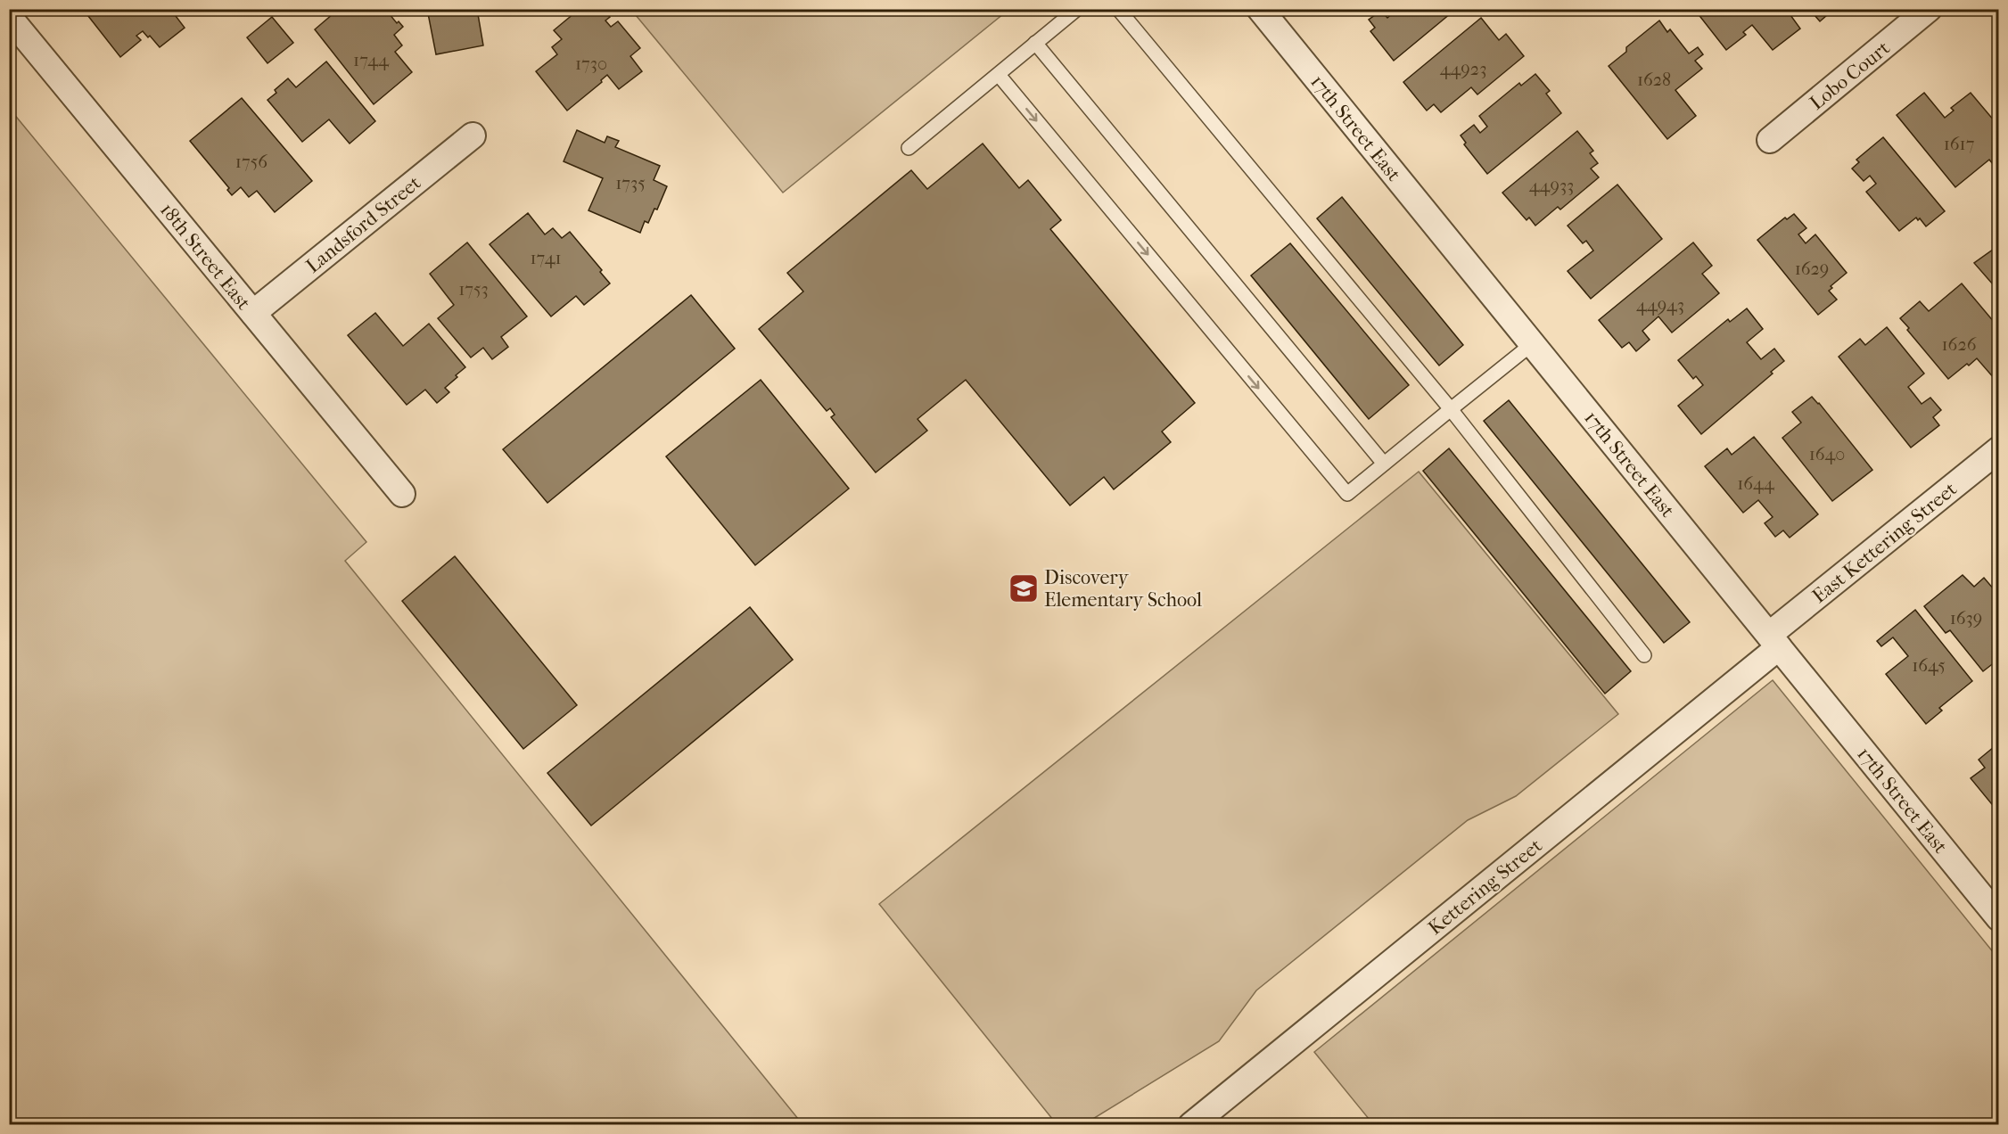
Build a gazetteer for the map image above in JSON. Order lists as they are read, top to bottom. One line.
{"streets":{"street":["Lobo Court","17th Street East","Landsford Street","18th Street East","East Kettering Street","Kettering Street"]},"crossings":[["17th Street East","East Kettering Street"],["17th Street East","Kettering Street"],["Landsford Street","18th Street East"],["East Kettering Street","Kettering Street"]],"places":{"school or university":["Discovery Elementary School"]},"house_numbers":["1744","1730","44923","1628","1617","1756","1735","44933","1741","1629","1753","44943","1626","1640","1644","1639","1645"]}
